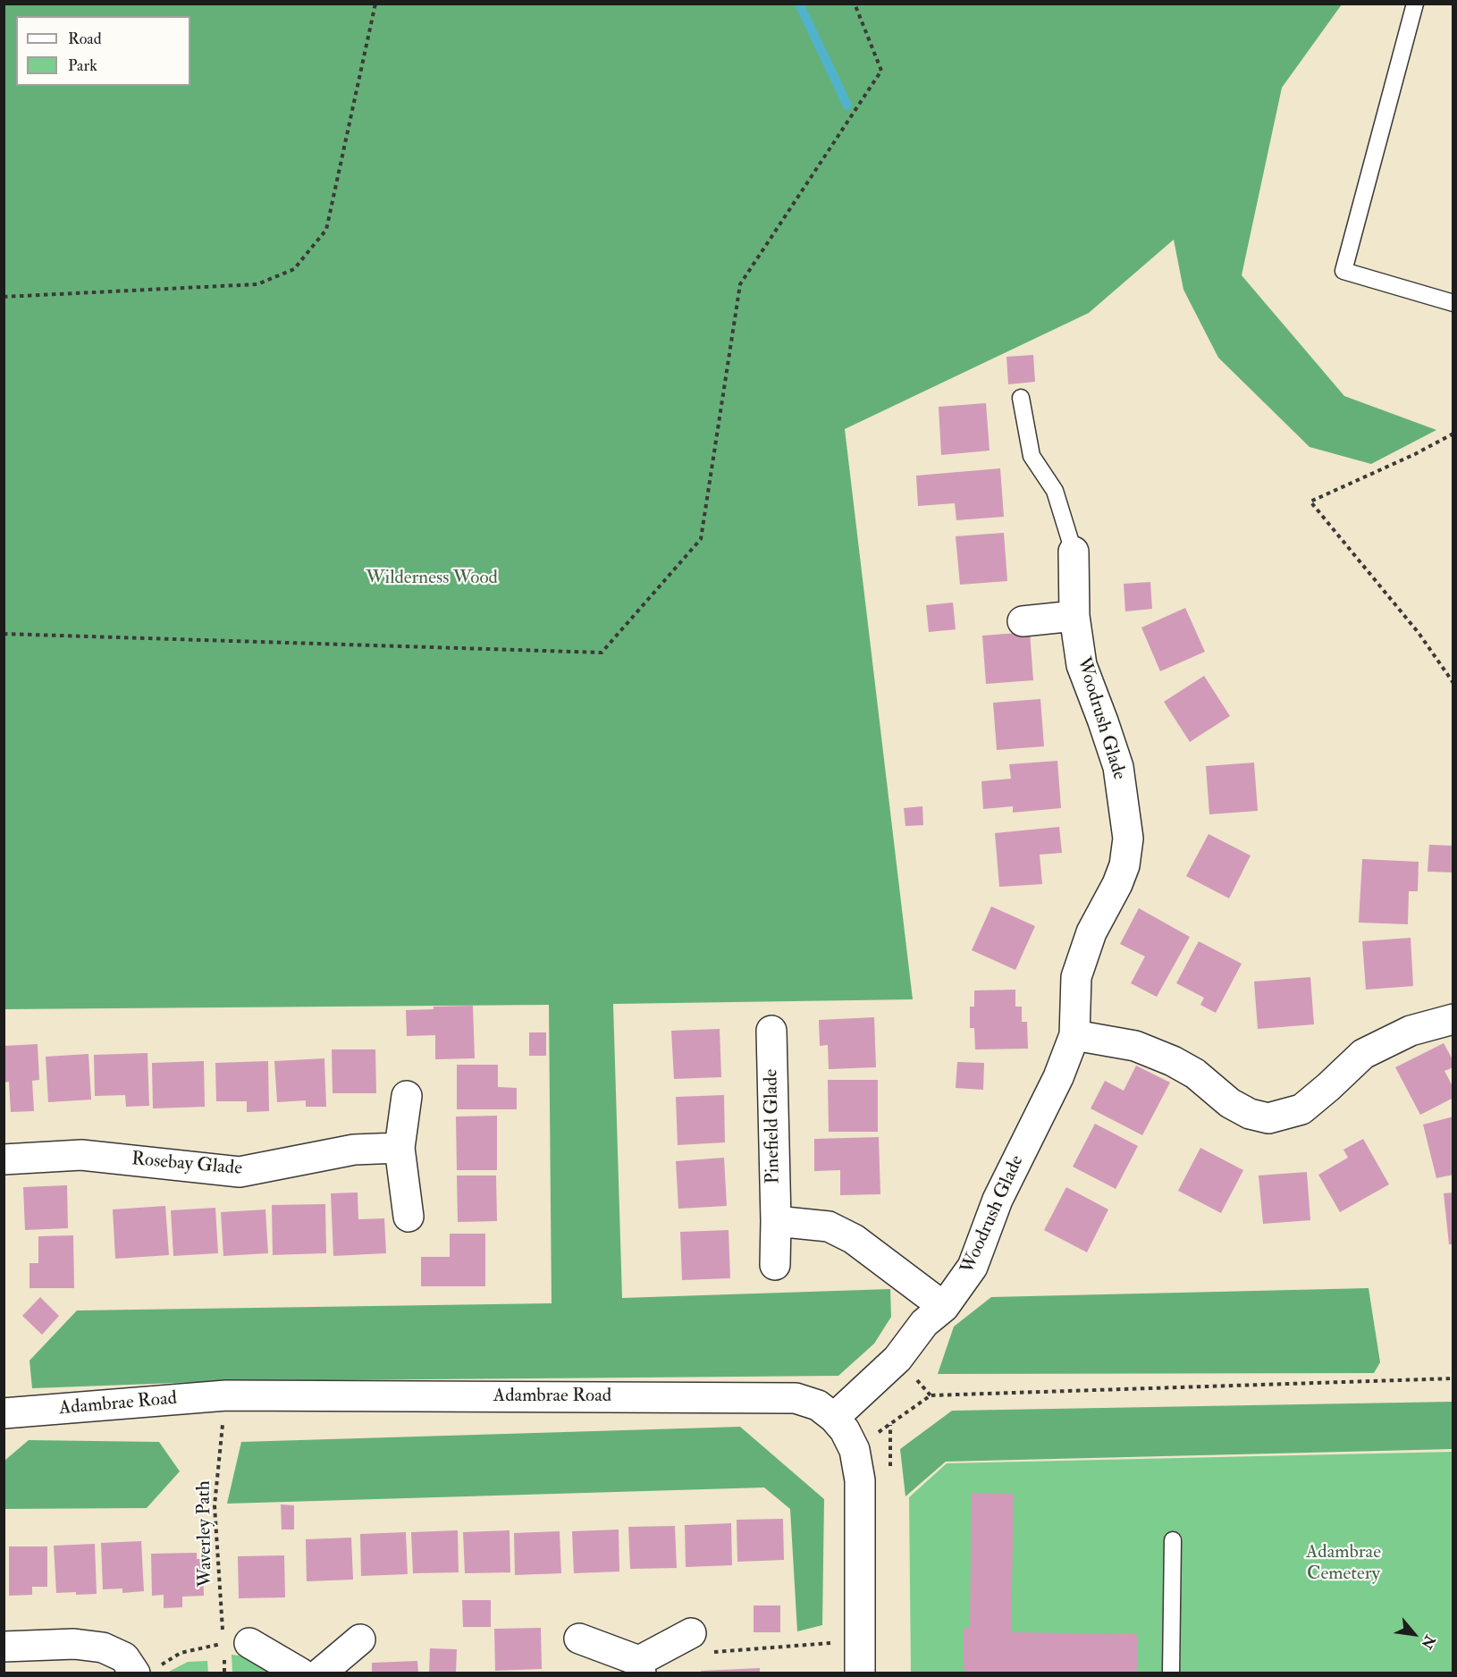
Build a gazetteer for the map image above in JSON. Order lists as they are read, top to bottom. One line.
{"streets":{"street":["Woodrush Glade","Pinefield Glade","Rosebay Glade","Adambrae Road"],"path":["Waverley Path"]},"crossings":[["Woodrush Glade","Adambrae Road"],["Adambrae Road","Waverley Path"]],"parks":["Wilderness Wood","Adambrae Cemetery"],"legend":["Road","Park"],"north":"bottom right"}
